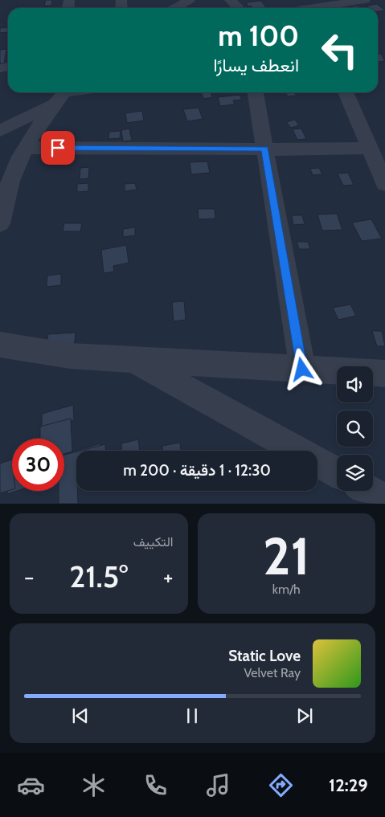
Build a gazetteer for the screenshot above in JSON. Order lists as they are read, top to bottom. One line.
{"page":{"turn":["100 m","انعطف يسارًا"],"limit":"30","trip":"12:30 · 1 دقيقة · 200 m","tile":[["21","km/h"],"التكييف"],"heat":["−","21.5°","+"],"song":["Static Love","Velvet Ray"],"tabs":"12:29"}}
